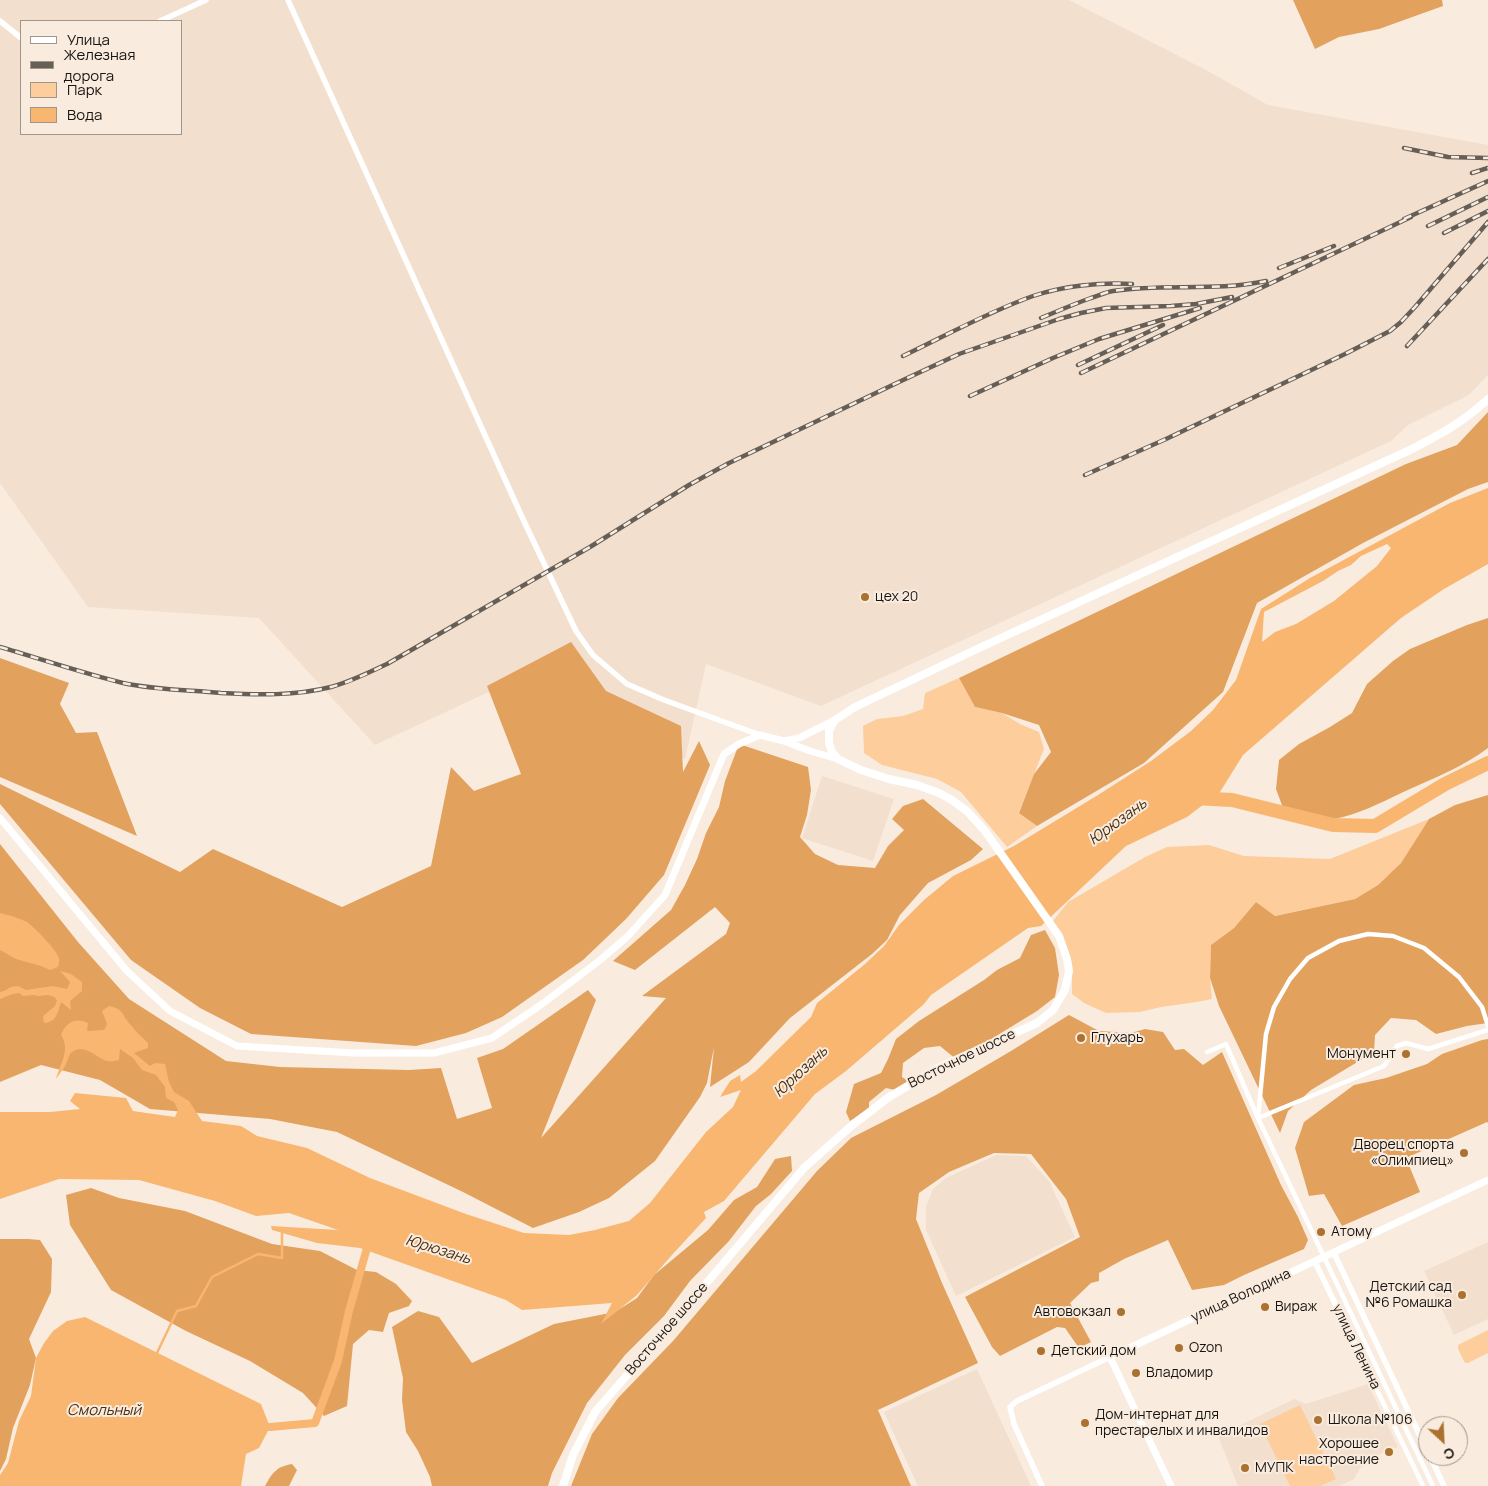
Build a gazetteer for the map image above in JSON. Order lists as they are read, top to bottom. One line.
{"streets":{"main road":["Восточное шоссе"],"street":["улица Володина","улица Ленина"]},"crossings":[["улица Володина","улица Ленина"]],"water":["Юрюзань","Смольный"],"places":["цех 20","Глухарь","Монумент","Дворец спорта «Олимпиец»","Атому","Детский сад №6 Ромашка","Вираж","Автовокзал","Ozon","Детский дом","Владомир","Школа №106","Дом-интернат для престарелых и инвалидов","Хорошее настроение","МУПК"],"legend":["Улица","Железная дорога","Парк","Вода"],"north":"bottom right"}
